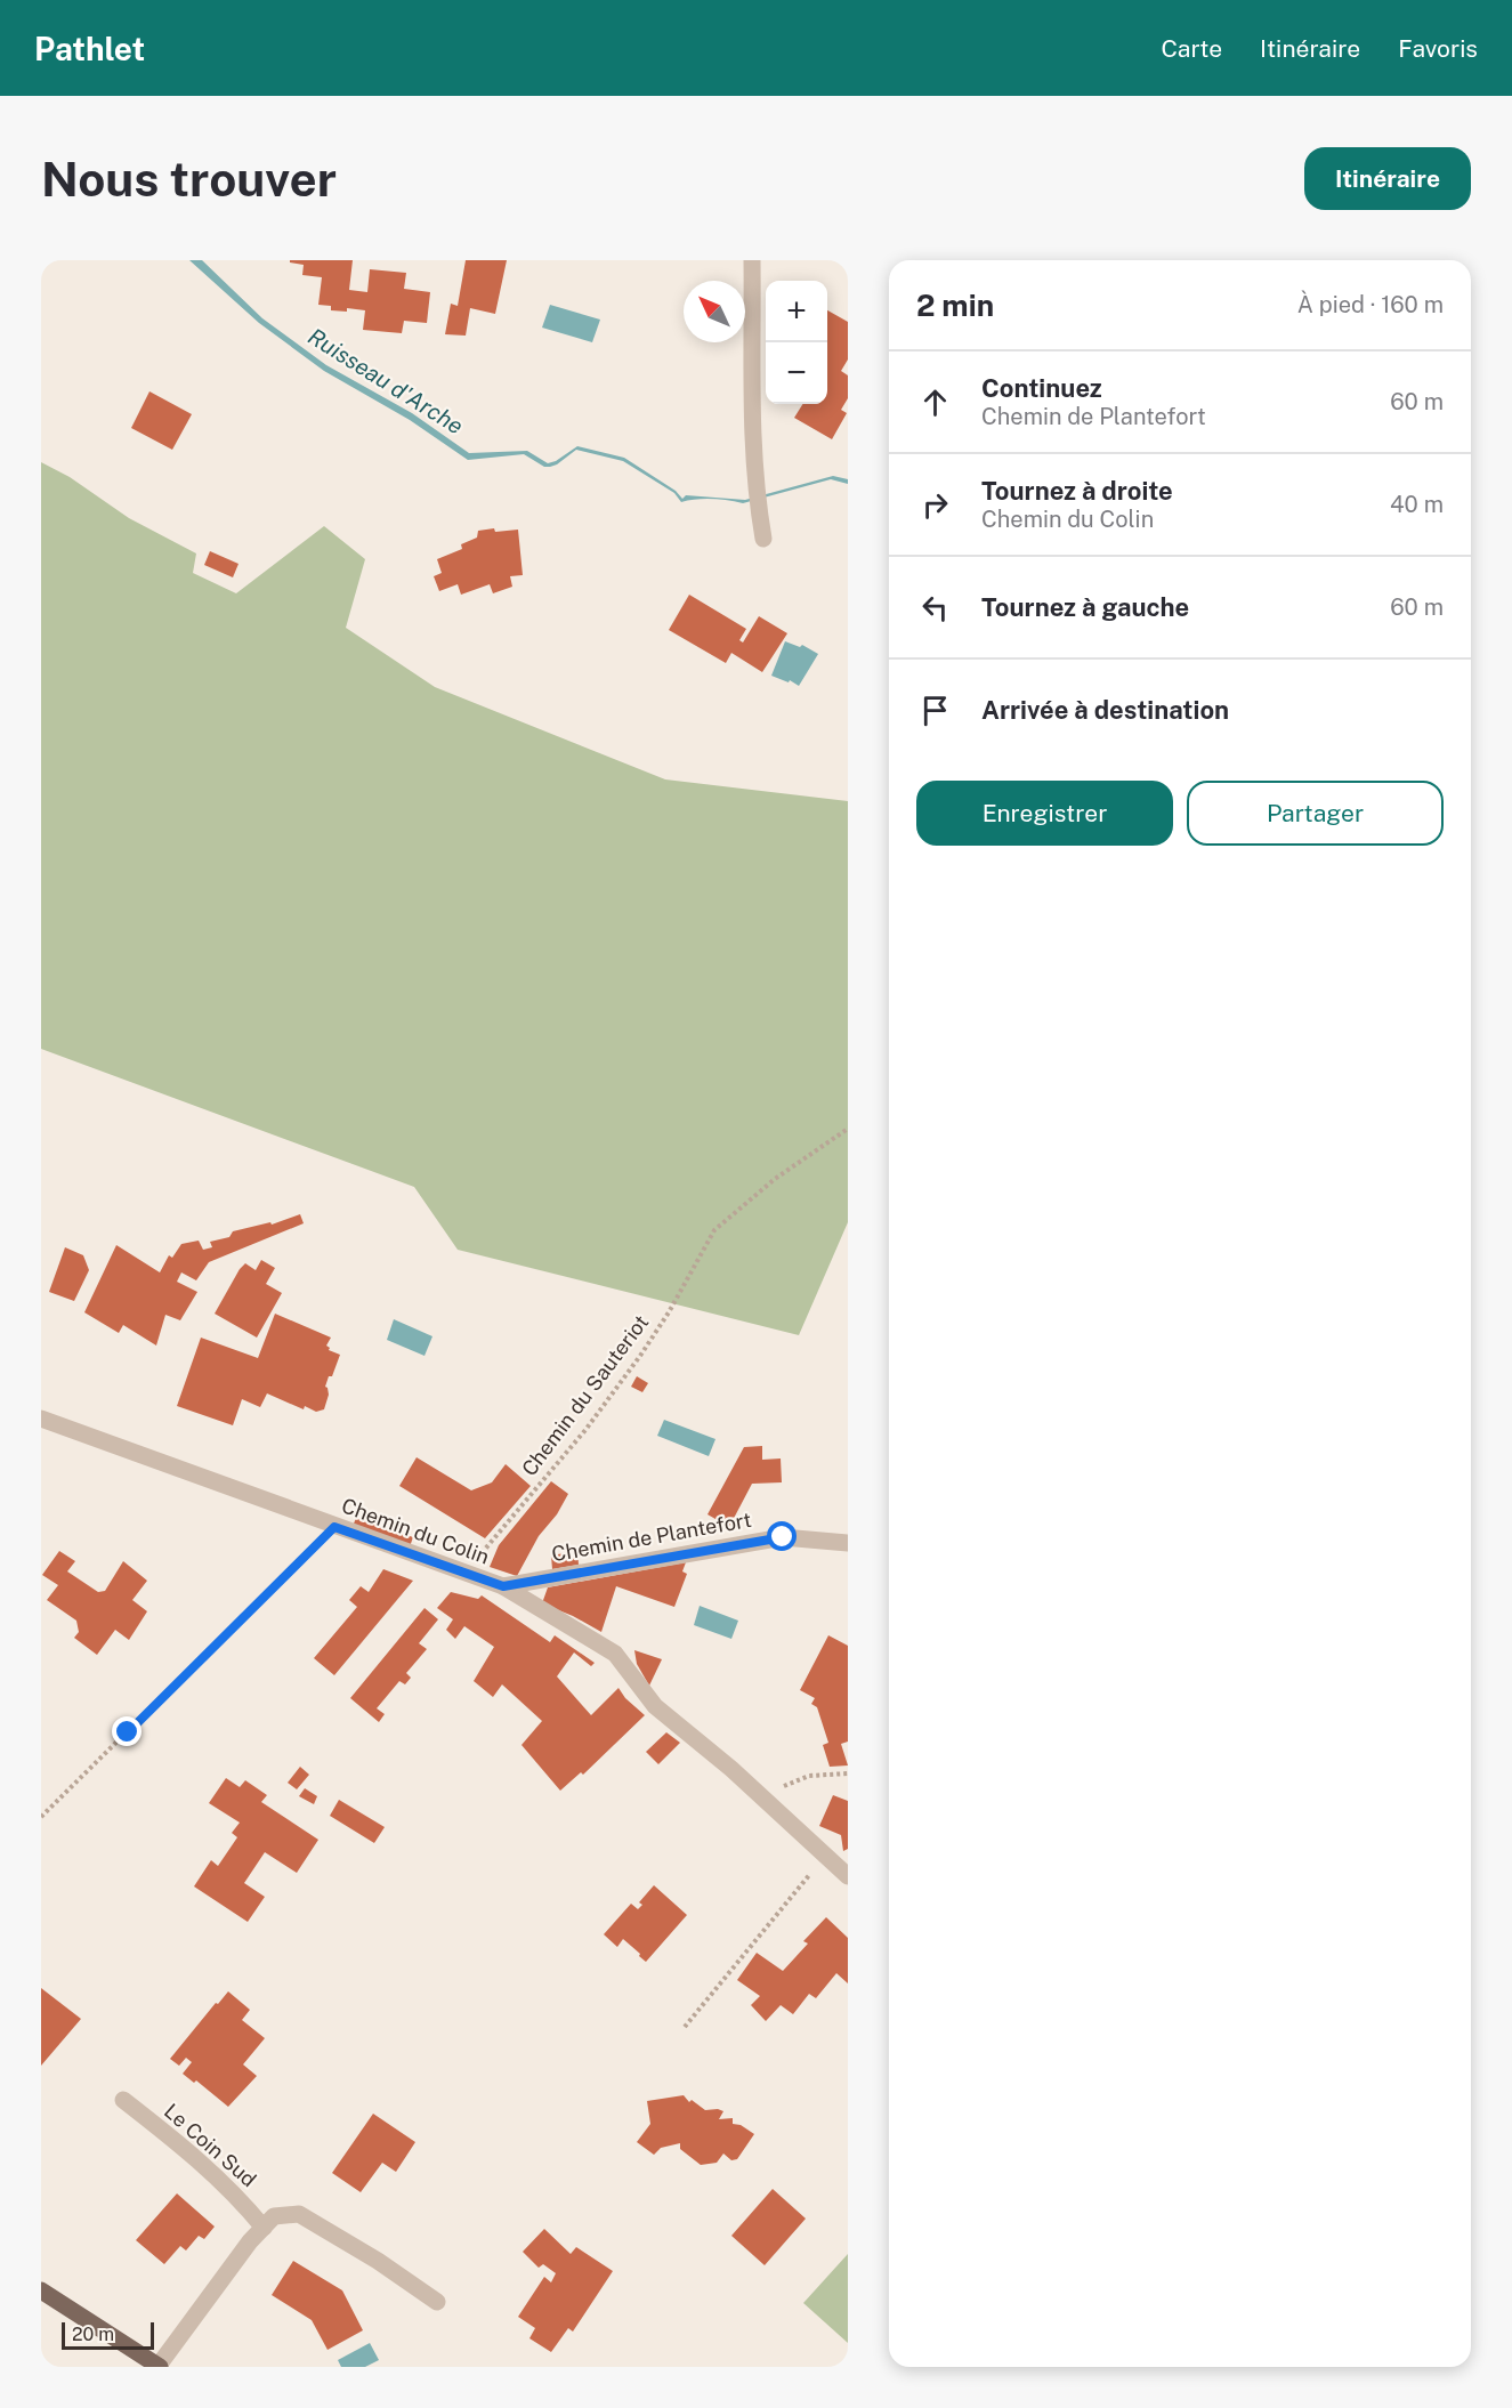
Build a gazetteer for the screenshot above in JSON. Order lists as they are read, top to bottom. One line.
{"streets":{"street":["Chemin du Colin","Chemin de Plantefort","Le Coin Sud"],"path":["Chemin du Sauteriot"]},"crossings":[["Chemin du Sauteriot","Chemin du Colin"],["Chemin du Colin","Chemin de Plantefort"]],"water":["Ruisseau d'Arche"],"scale_bar":"20 m","north":"top left","page":{"header":"Pathlet","nav":["Carte","Itinéraire","Favoris"],"buttons":["Itinéraire",["Enregistrer","Partager"]],"title":"Nous trouver","heading":["2 min","À pied · 160 m"],"map_buttons":["+","−"],"list":[["Continuez","Chemin de Plantefort","60 m"],["Tournez à droite","Chemin du Colin","40 m"],["Tournez à gauche","60 m"],"Arrivée à destination"],"scale":"20 m"}}
